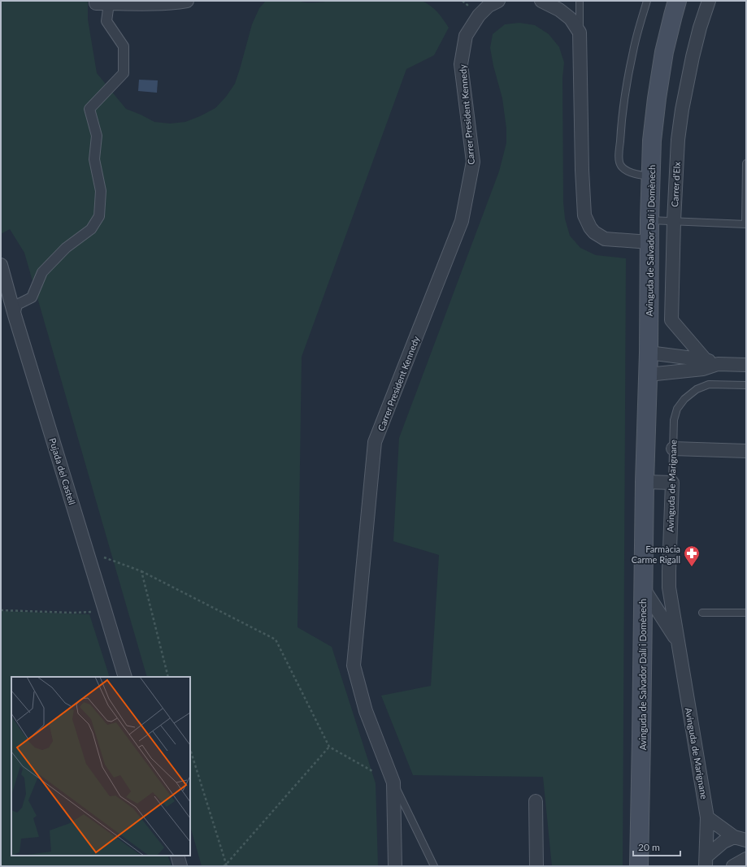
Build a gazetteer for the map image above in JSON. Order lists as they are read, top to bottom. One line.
{"streets":{"main road":["Avinguda de Salvador Dalí i Domènech"],"street":["Carrer President Kennedy","Carrer d'Elx","Pujada del Castell","Avinguda de Marignane"]},"crossings":[["Avinguda de Salvador Dalí i Domènech","Avinguda de Marignane"]],"places":{"pharmacy":["Farmàcia Carme Rigall"]},"scale_bar":"20 m"}
